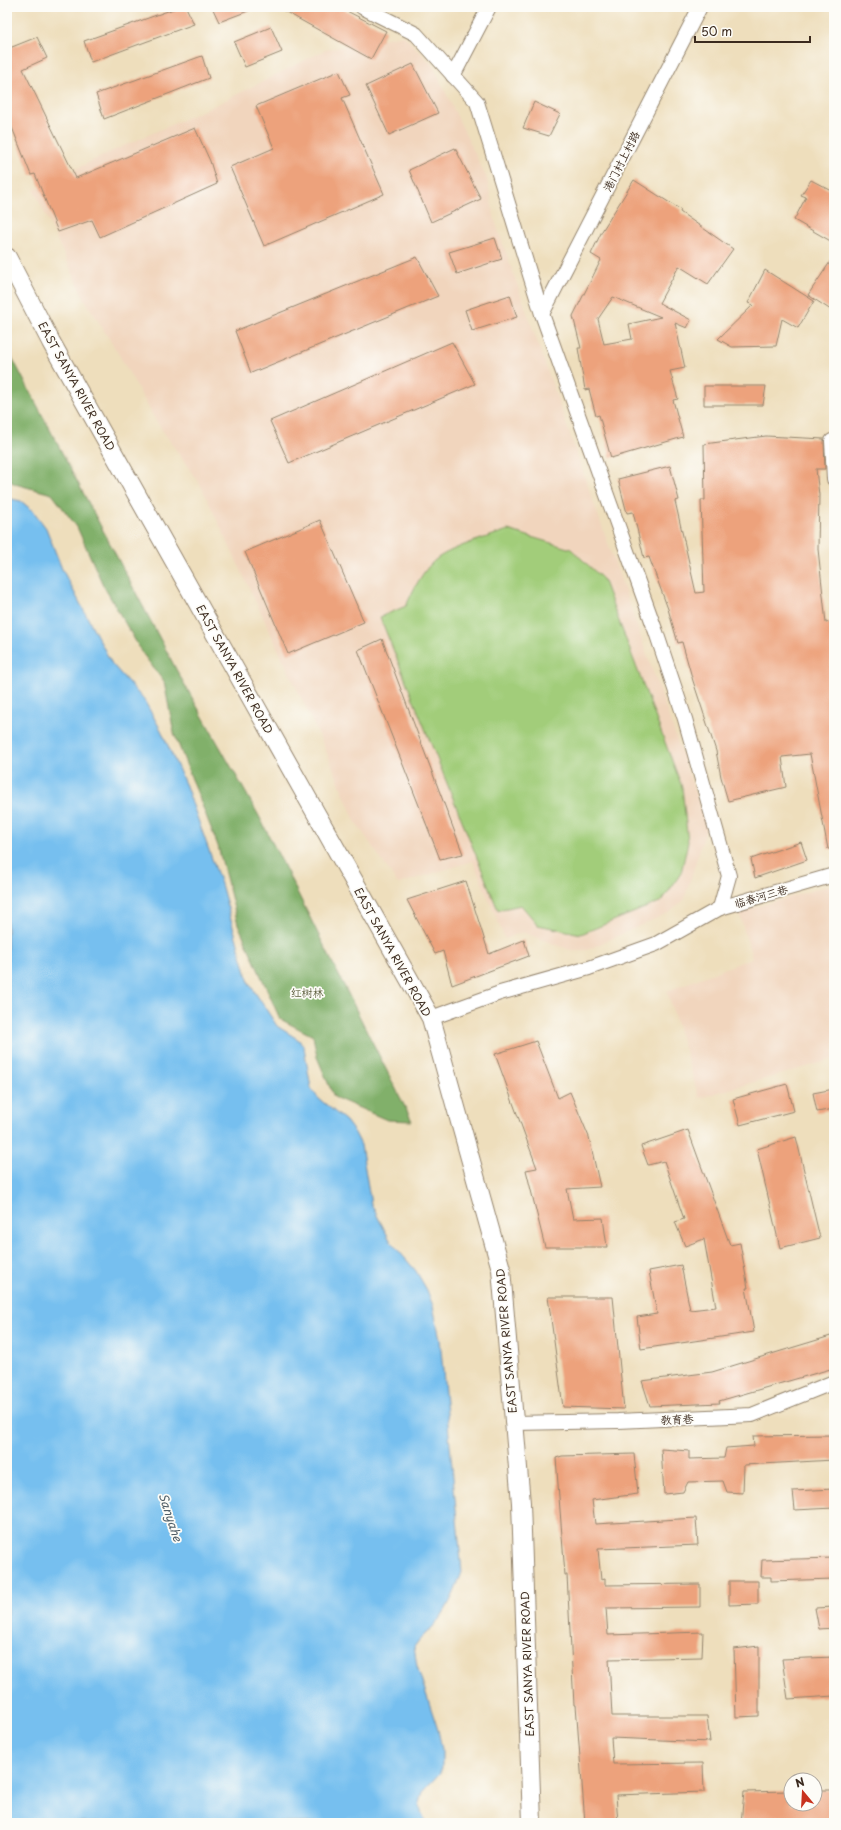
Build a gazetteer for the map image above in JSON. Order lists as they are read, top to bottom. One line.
{"streets":{"street":["港门村上村路","EAST SANYA RIVER ROAD","临春河三巷","教育巷"]},"crossings":[["港门村上村路","临春河三巷"],["EAST SANYA RIVER ROAD","教育巷"]],"water":["Sanyahe"],"parks":["红树林"],"scale_bar":"50 m","north":"top"}
